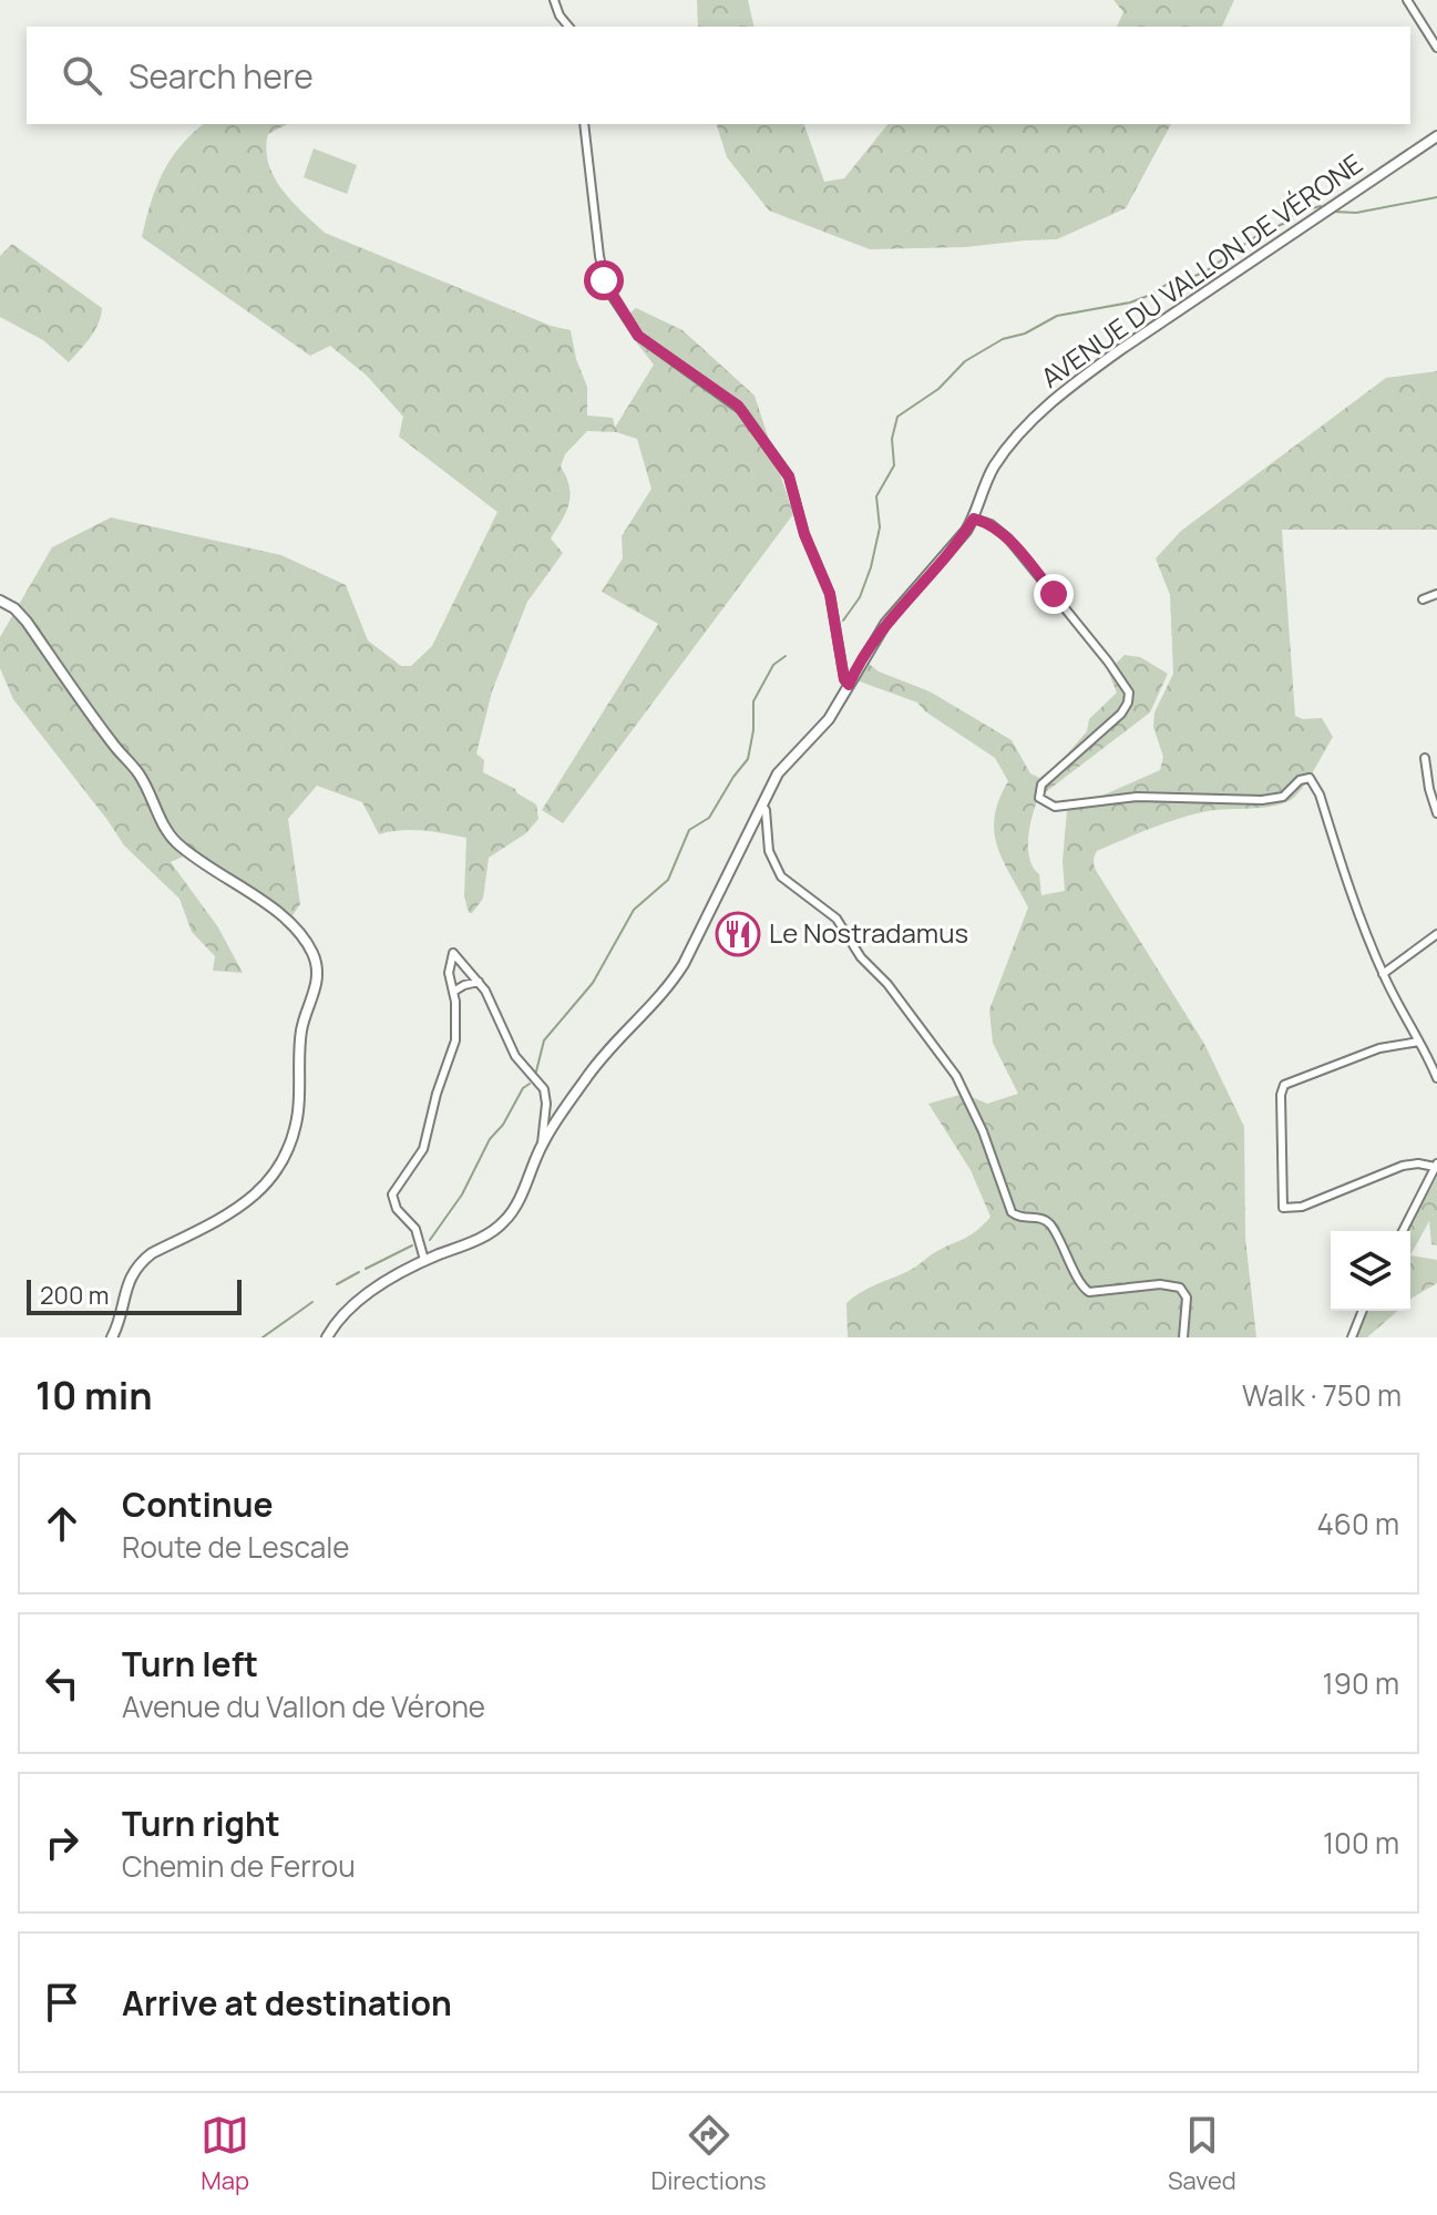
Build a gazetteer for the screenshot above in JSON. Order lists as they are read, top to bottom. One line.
{"streets":{"main road":["AVENUE DU VALLON DE VÉRONE"]},"places":{"restaurant":["Le Nostradamus"]},"scale_bar":"200 m","page":{"search":"Search here","scale":"200 m","heading":["10 min","Walk · 750 m"],"list":[["Continue","Route de Lescale","460 m"],["Turn left","Avenue du Vallon de Vérone","190 m"],["Turn right","Chemin de Ferrou","100 m"],"Arrive at destination"],"nav":["Map","Directions","Saved"]}}
